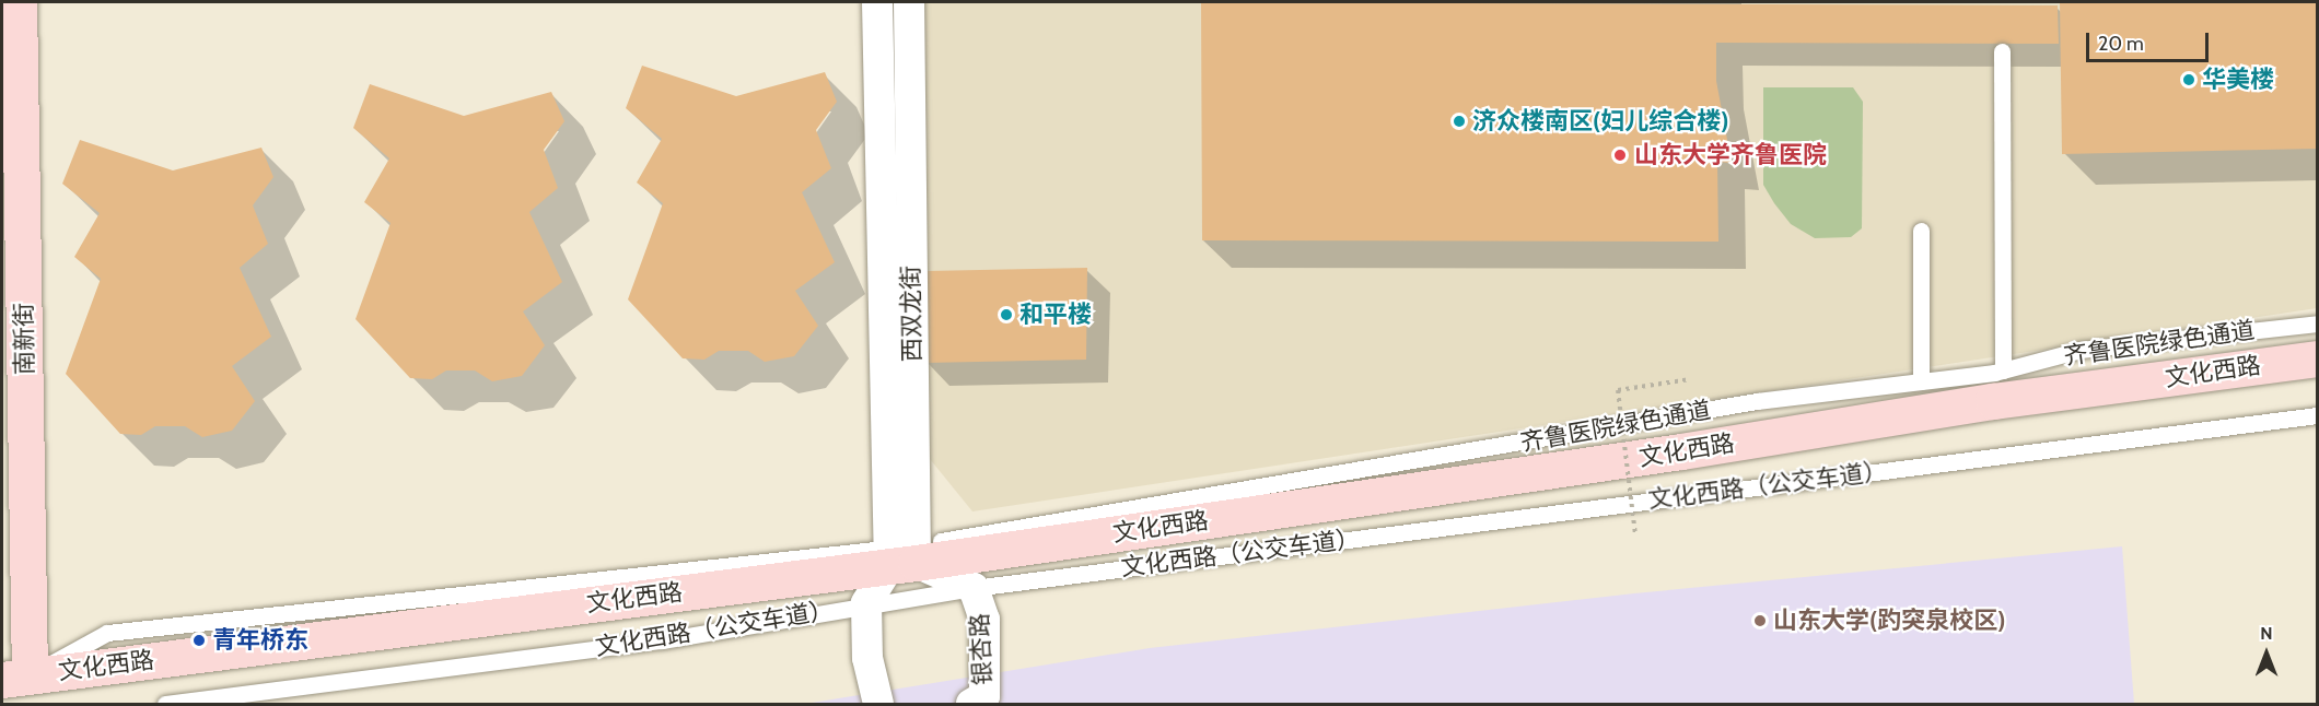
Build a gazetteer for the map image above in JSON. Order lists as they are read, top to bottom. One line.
{"streets":{"main road":["南新街","文化西路"],"street":["西双龙街","银杏路"],"lane":["齐鲁医院绿色通道","文化西路（公交车道）"]},"crossings":[["西双龙街","齐鲁医院绿色通道"],["西双龙街","文化西路"],["南新街","文化西路"],["齐鲁医院绿色通道","文化西路"],["文化西路（公交车道）","银杏路"]],"places":["华美楼","济众楼南区(妇儿综合楼)","山东大学齐鲁医院","和平楼","山东大学(趵突泉校区)","青年桥东"],"scale_bar":"20 m","north":"top"}
